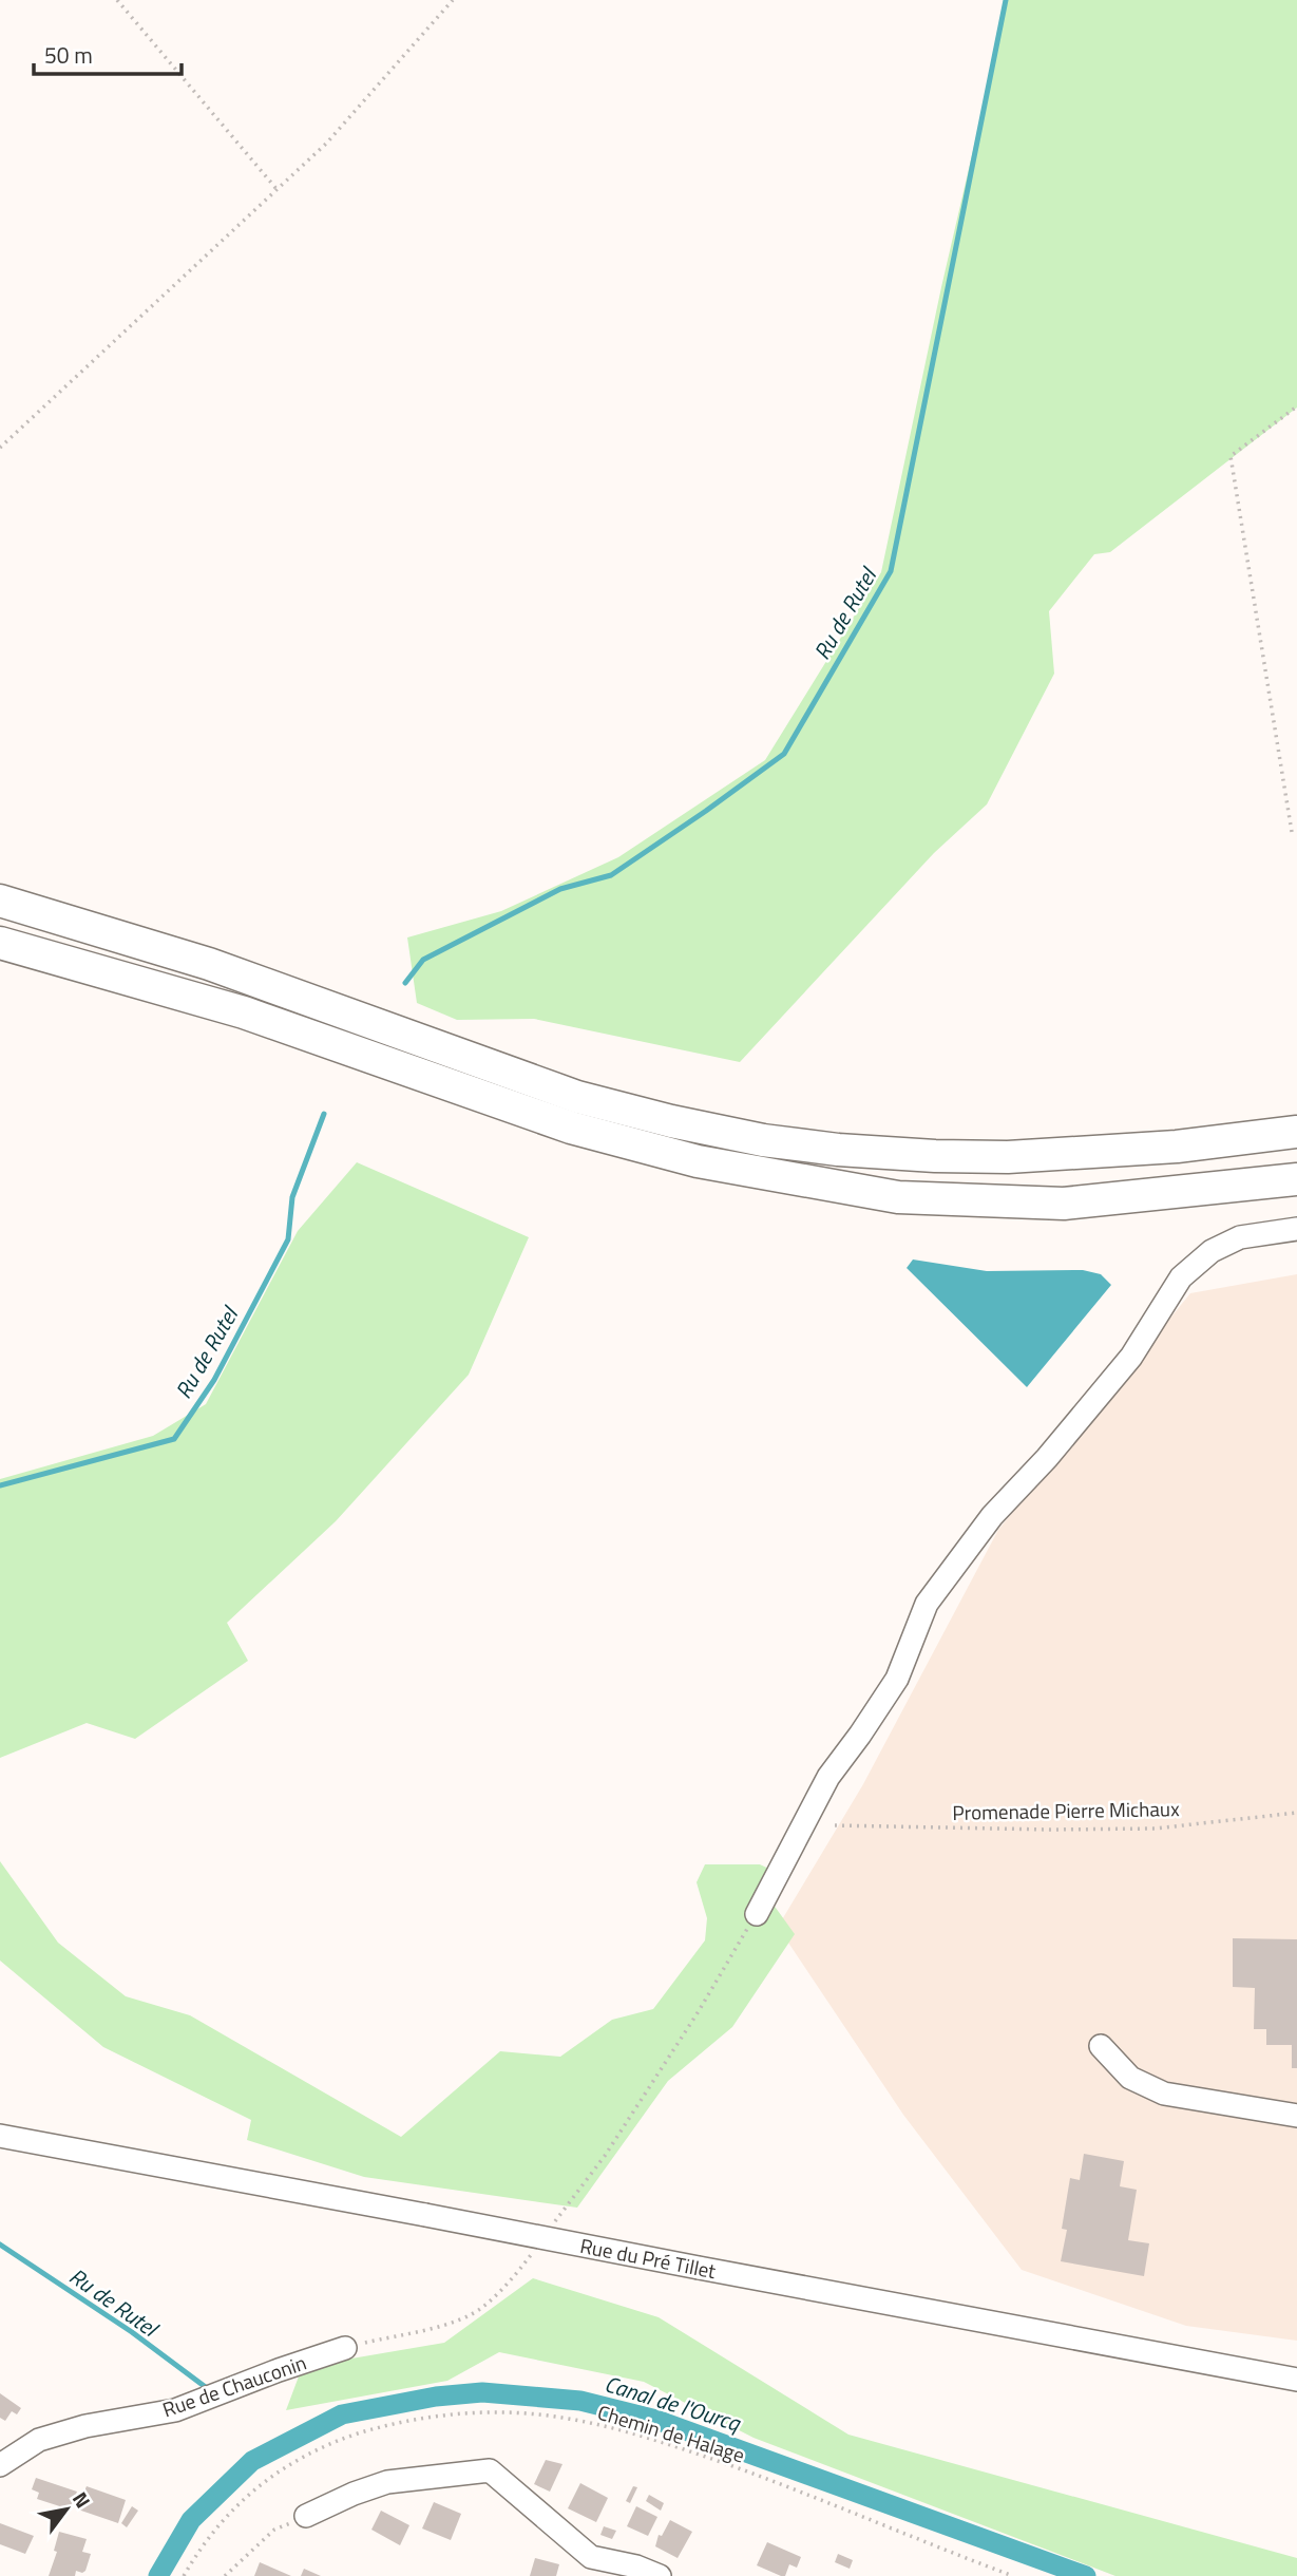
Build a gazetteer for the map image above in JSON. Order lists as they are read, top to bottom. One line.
{"streets":{"street":["Rue du Pré Tillet","Rue de Chauconin"],"path":["Promenade Pierre Michaux","Chemin de Halage"]},"water":["Ru de Rutel","Canal de l'Ourcq"],"scale_bar":"50 m","north":"top right"}
